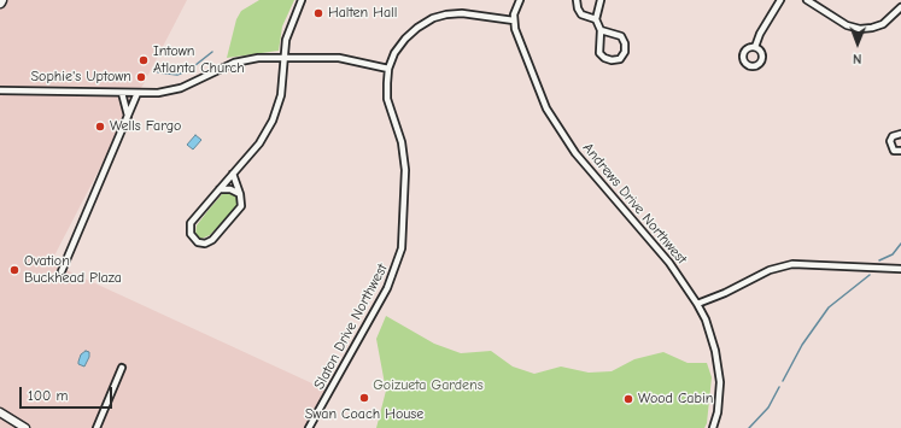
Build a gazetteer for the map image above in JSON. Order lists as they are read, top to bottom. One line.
{"streets":{"street":["Andrews Drive Northwest","Slaton Drive Northwest"]},"crossings":[["Andrews Drive Northwest","Slaton Drive Northwest"]],"parks":["Goizueta Gardens"],"places":["Halten Hall","Intown Atlanta Church","Sophie's Uptown","Wells Fargo","Ovation Buckhead Plaza","Swan Coach House","Wood Cabin"],"scale_bar":"100 m","north":"bottom"}
